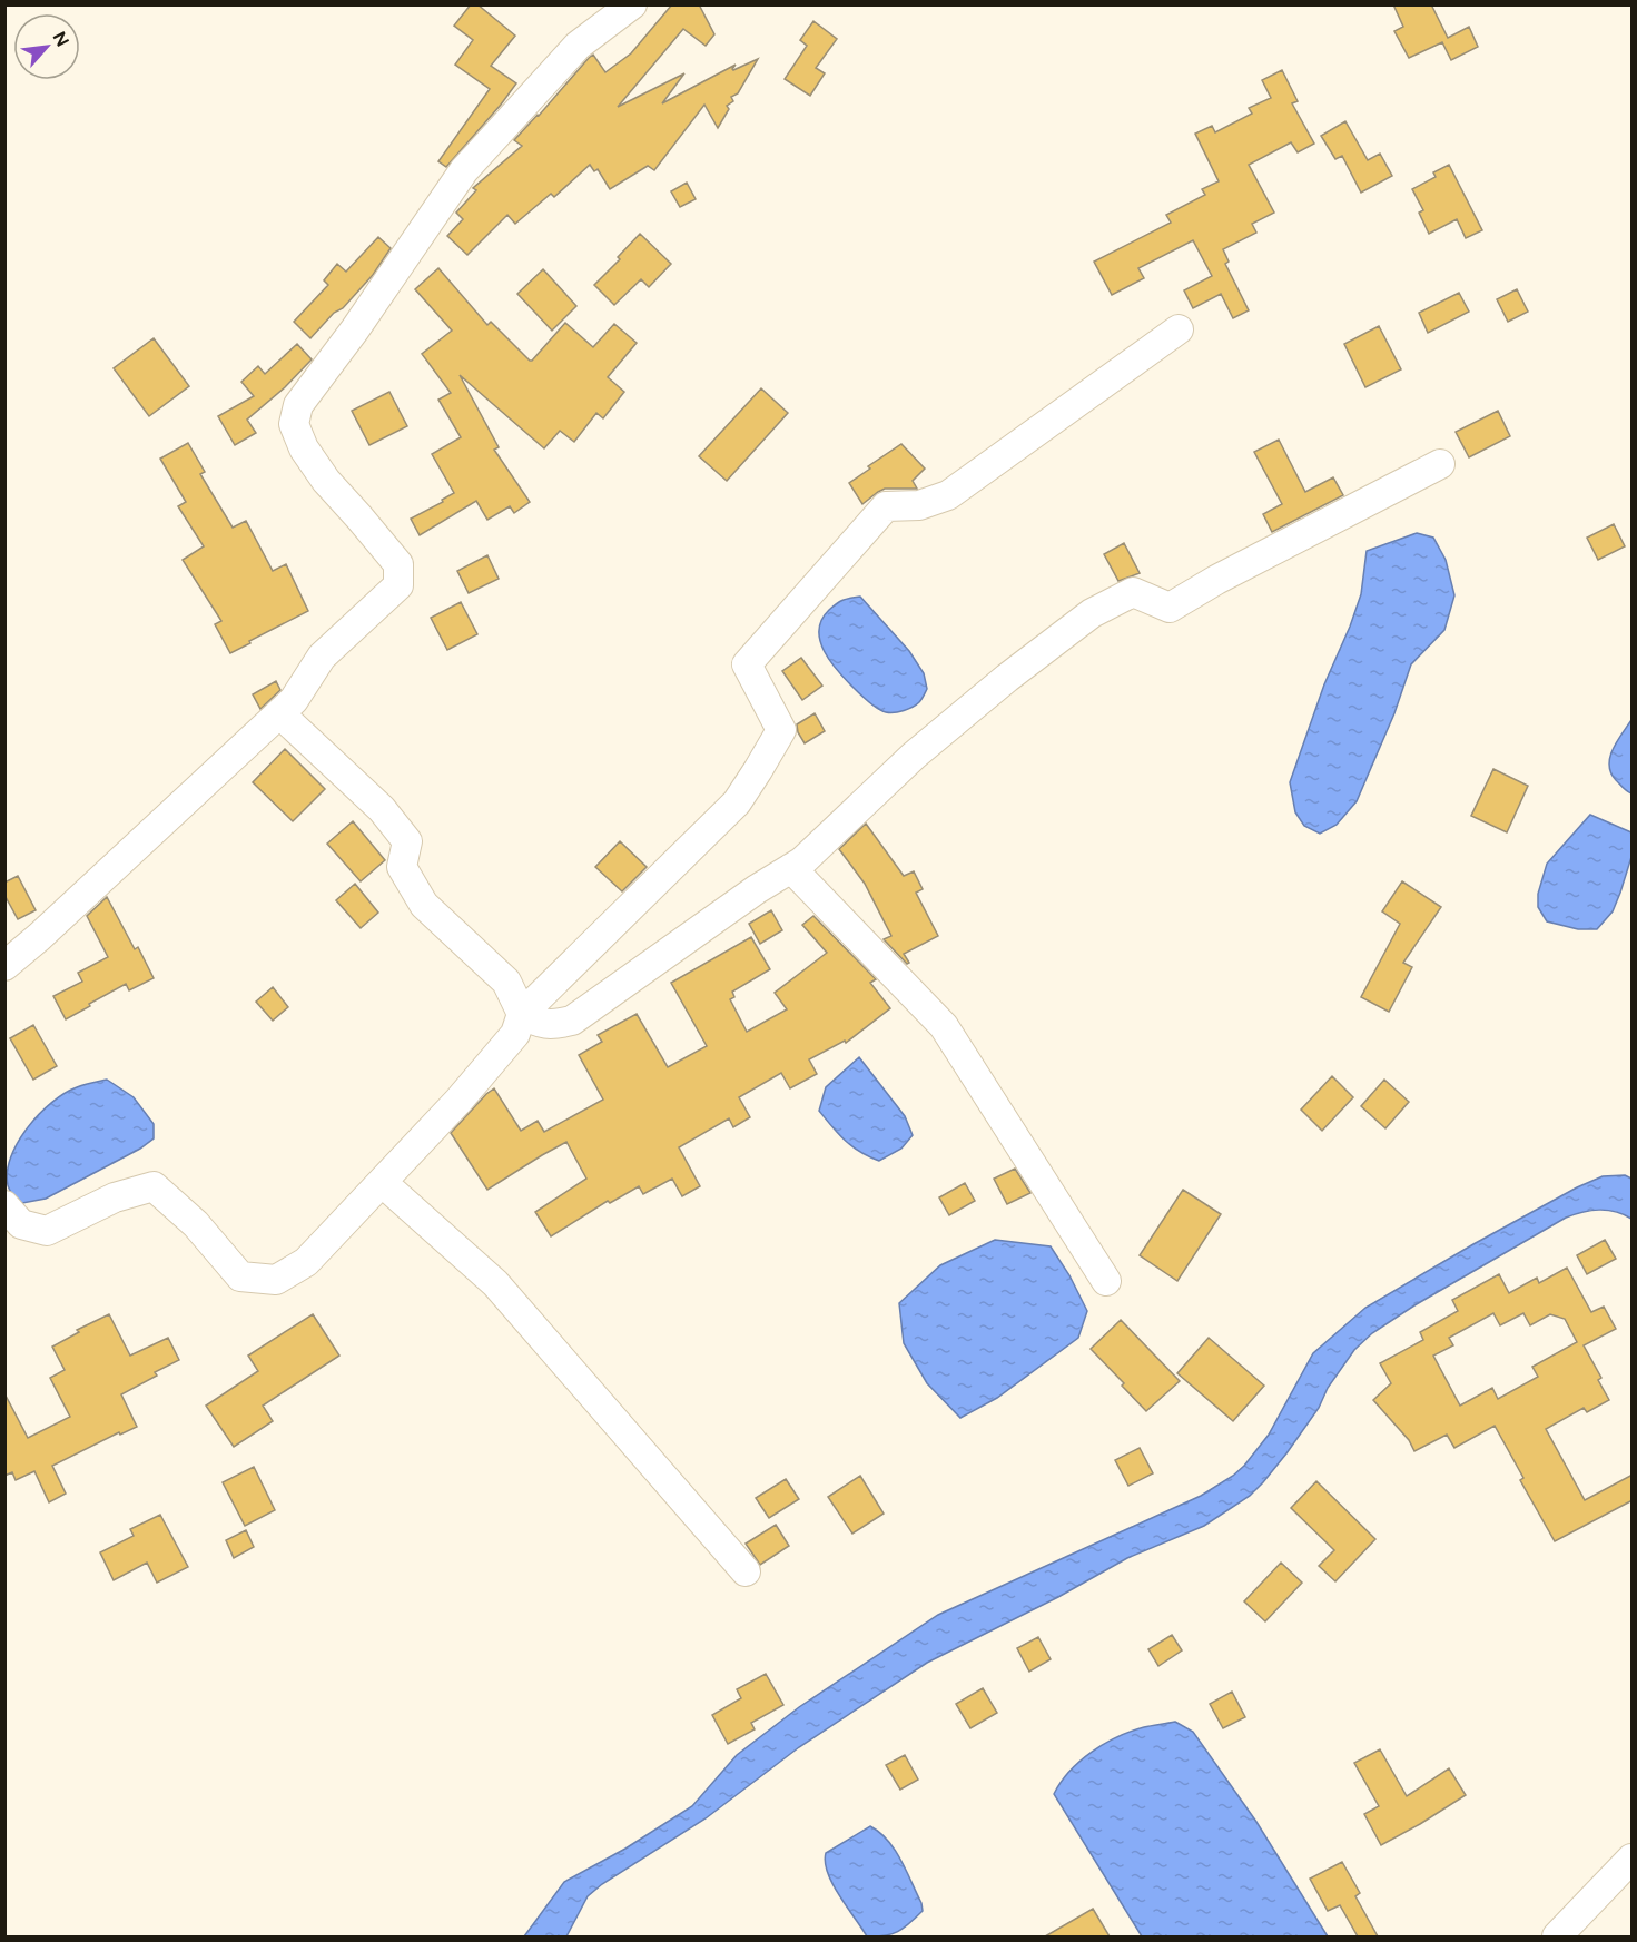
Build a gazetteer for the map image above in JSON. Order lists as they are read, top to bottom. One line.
{"north":"top right"}
